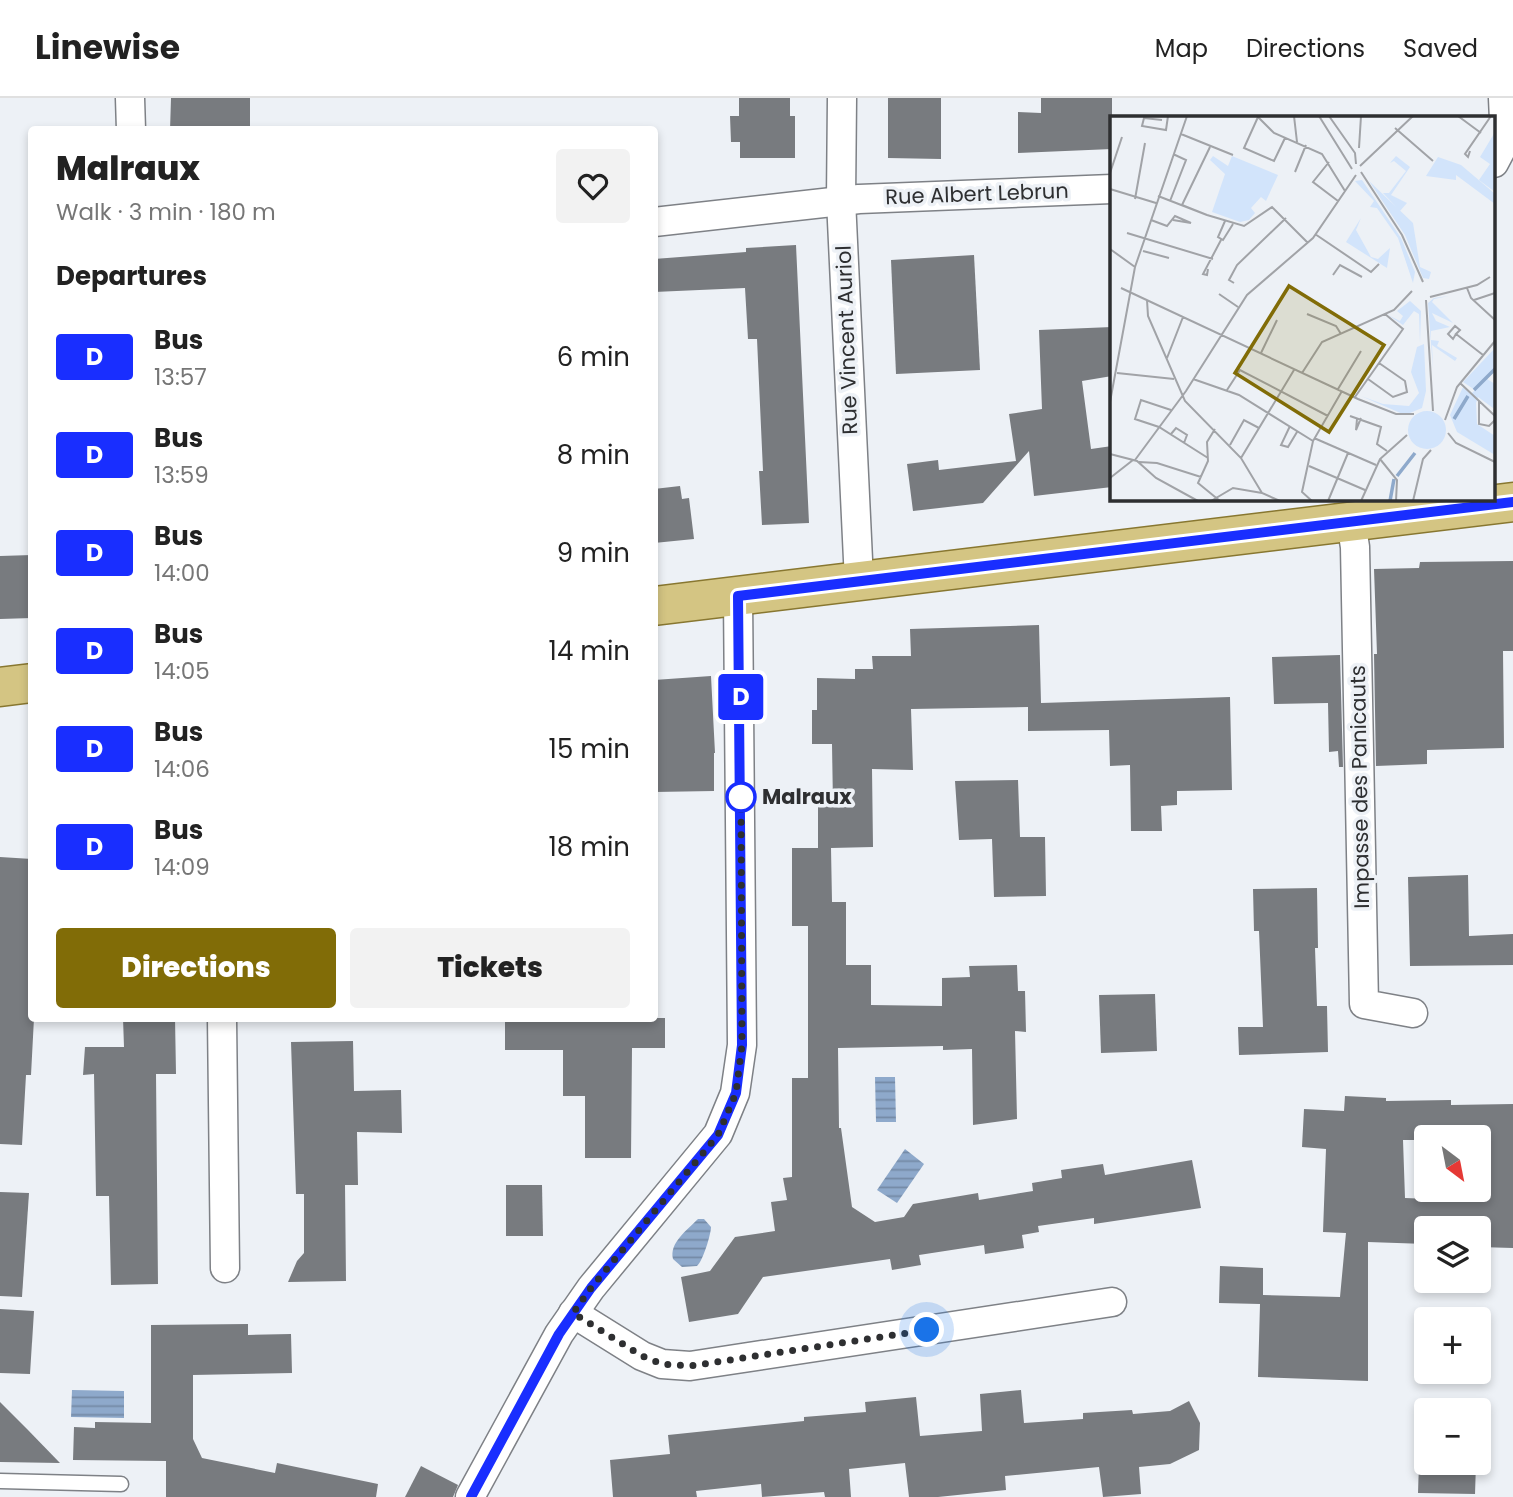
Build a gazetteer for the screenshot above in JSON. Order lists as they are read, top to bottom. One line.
{"streets":{"street":["Rue Albert Lebrun","Rue Vincent Auriol","Impasse des Panicauts"]},"crossings":[["Rue Albert Lebrun","Rue Vincent Auriol"]],"places":["Malraux"],"lines":["bus line D"],"north":"bottom right","page":{"header":"Linewise","nav":["Map","Directions","Saved"],"on_map":"D","heading":[["Malraux","Walk · 3 min · 180 m"],"Departures"],"list":[{"mark":"D","name":"Bus","note":"13:57","value":"6 min"},{"mark":"D","name":"Bus","note":"13:59","value":"8 min"},{"mark":"D","name":"Bus","note":"14:00","value":"9 min"},{"mark":"D","name":"Bus","note":"14:05","value":"14 min"},{"mark":"D","name":"Bus","note":"14:06","value":"15 min"},{"mark":"D","name":"Bus","note":"14:09","value":"18 min"}],"buttons":["Directions","Tickets"],"map_buttons":["+","−"]}}
